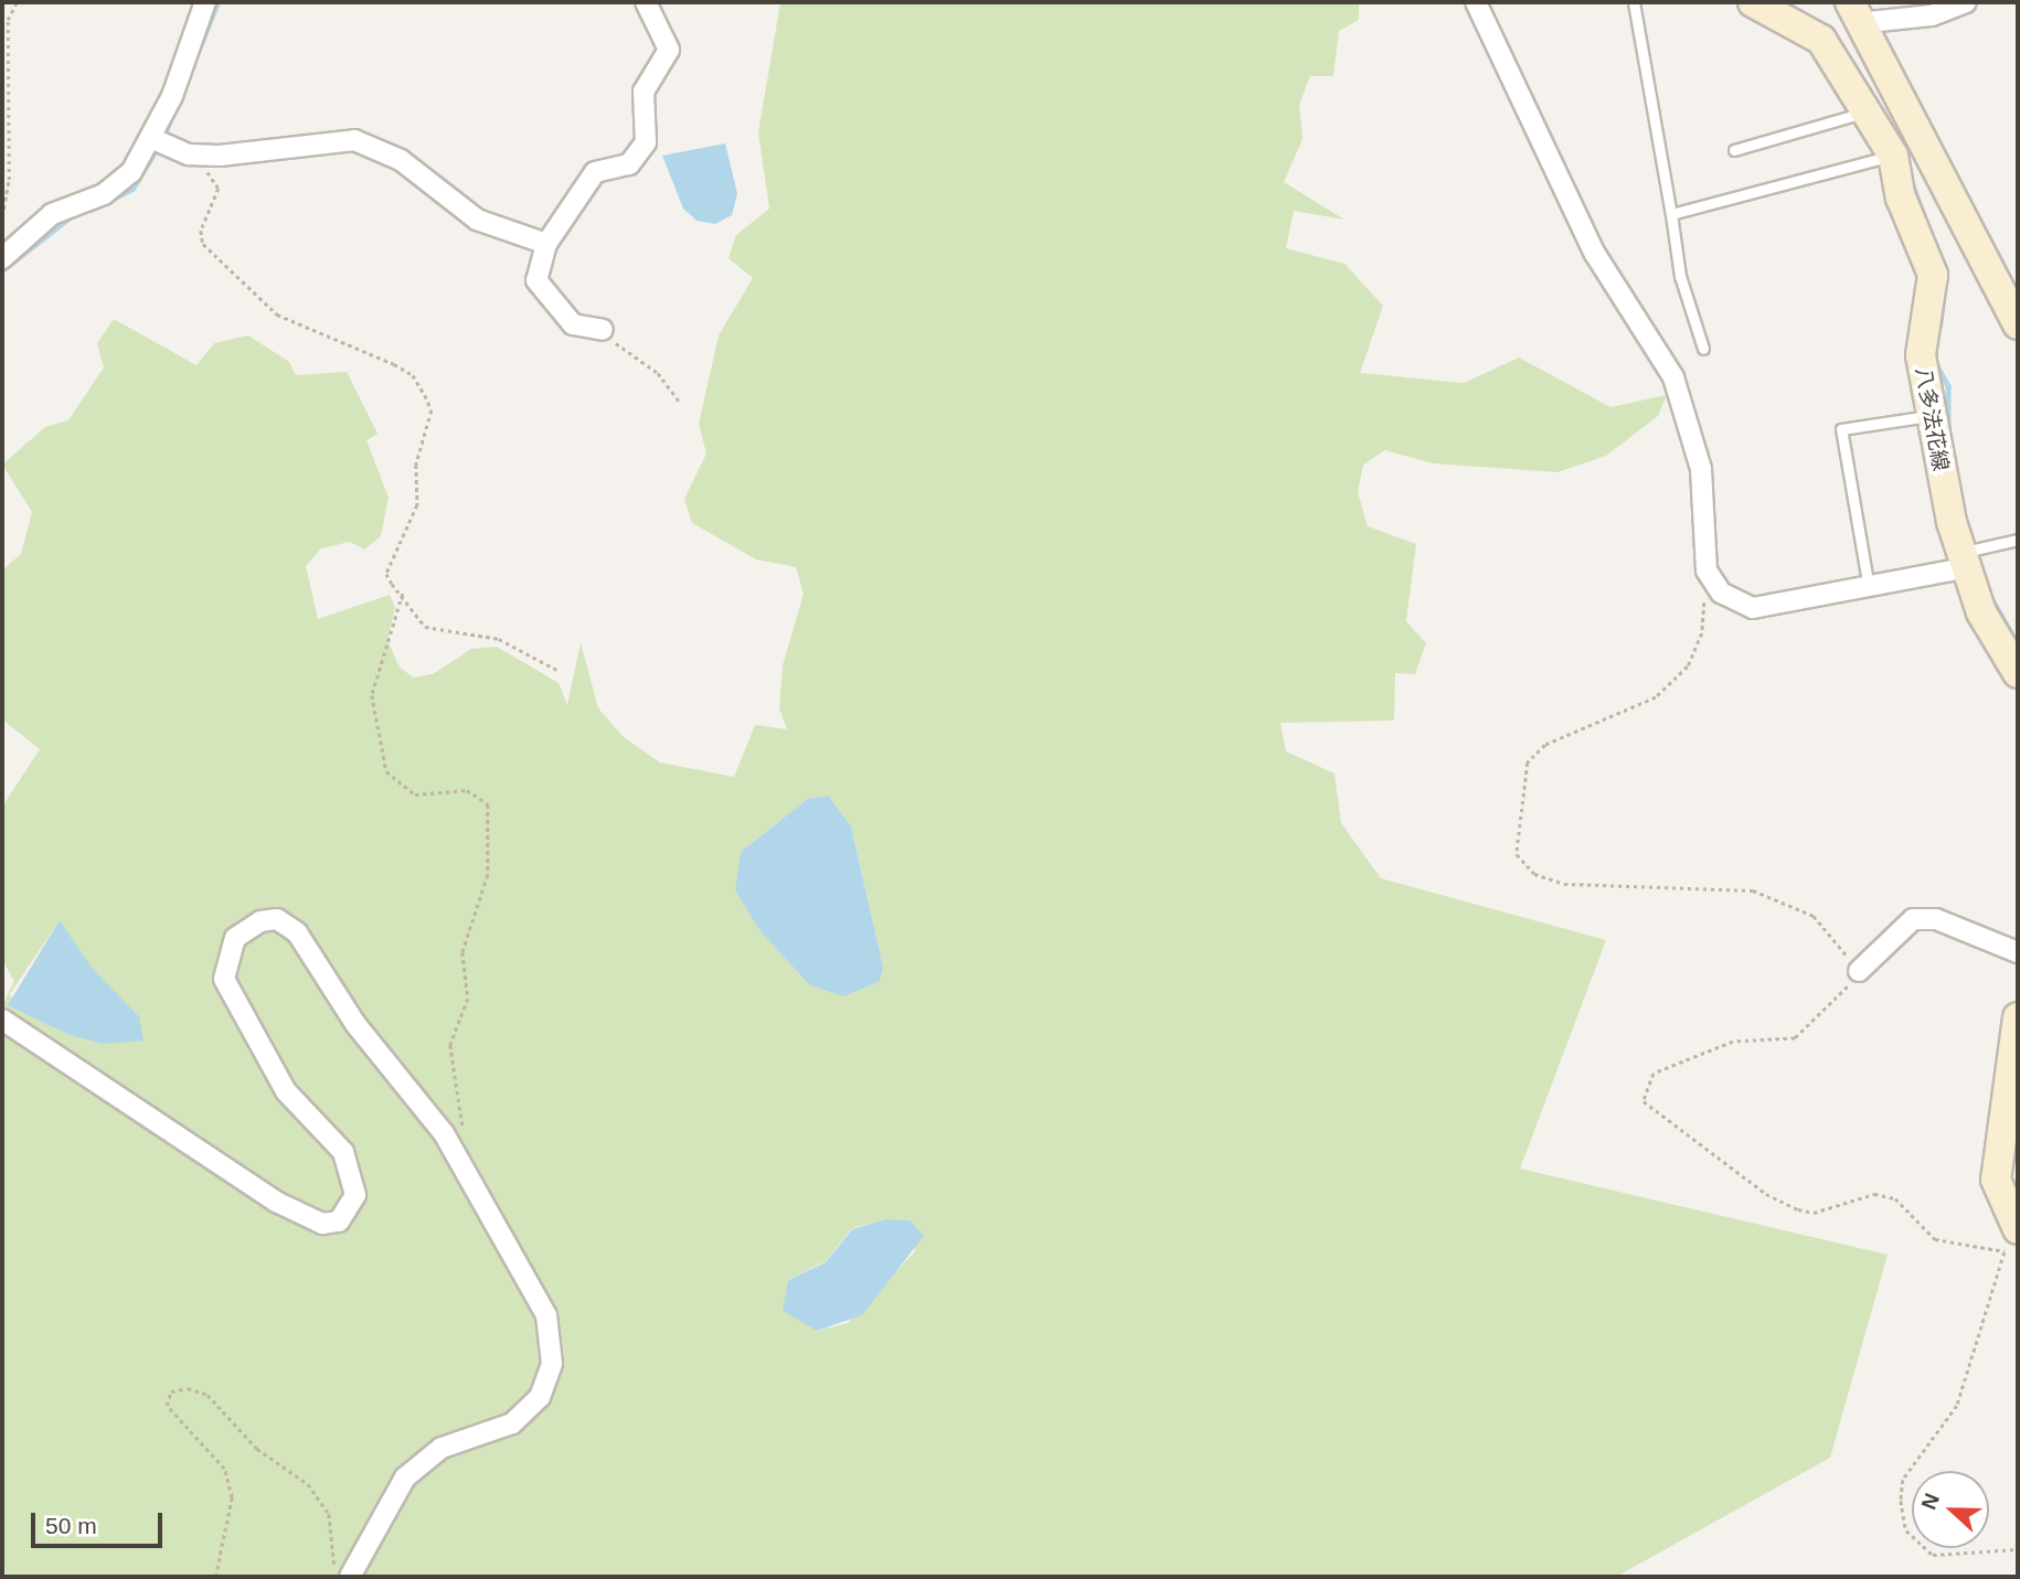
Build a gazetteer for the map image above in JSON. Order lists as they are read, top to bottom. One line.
{"streets":{"main road":["八多法花線"]},"scale_bar":"50 m","north":"left"}
